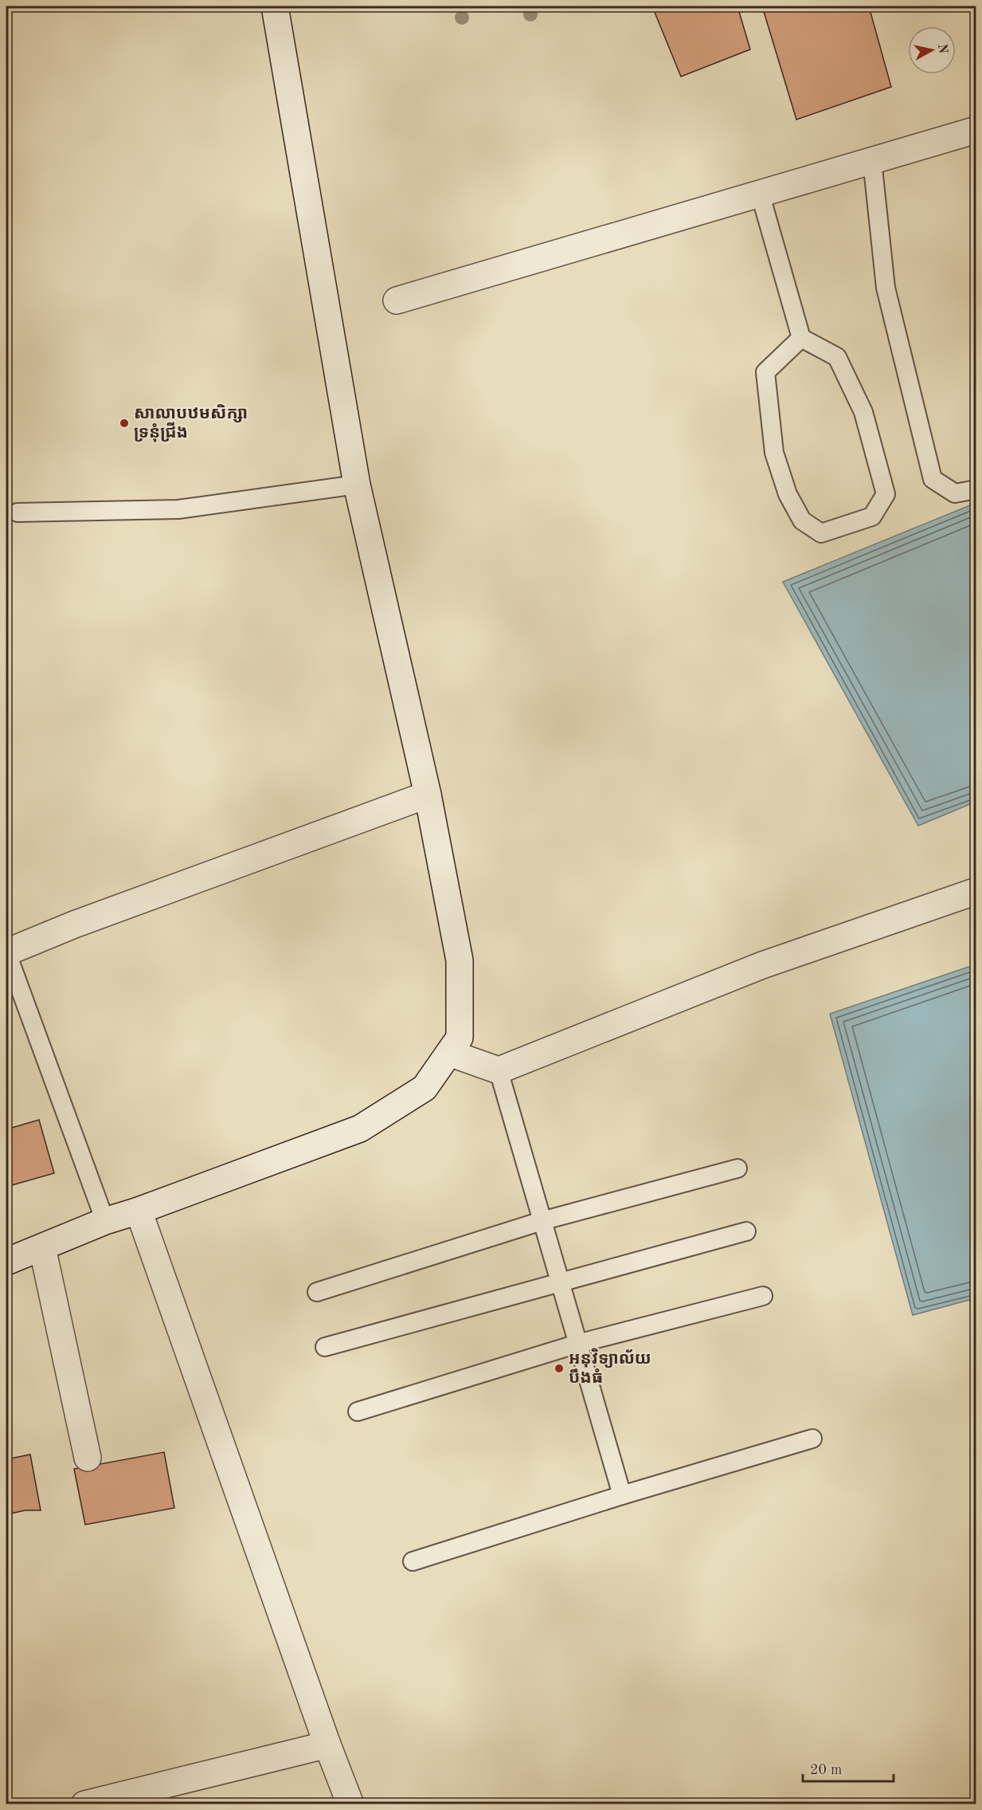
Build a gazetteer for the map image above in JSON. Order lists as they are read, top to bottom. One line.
{"places":["សាលាបឋមសិក្សា ទ្រនុំជ្រីង","អនុវិទ្យាល័យ បឹងធំ"],"scale_bar":"20 m","north":"right"}
